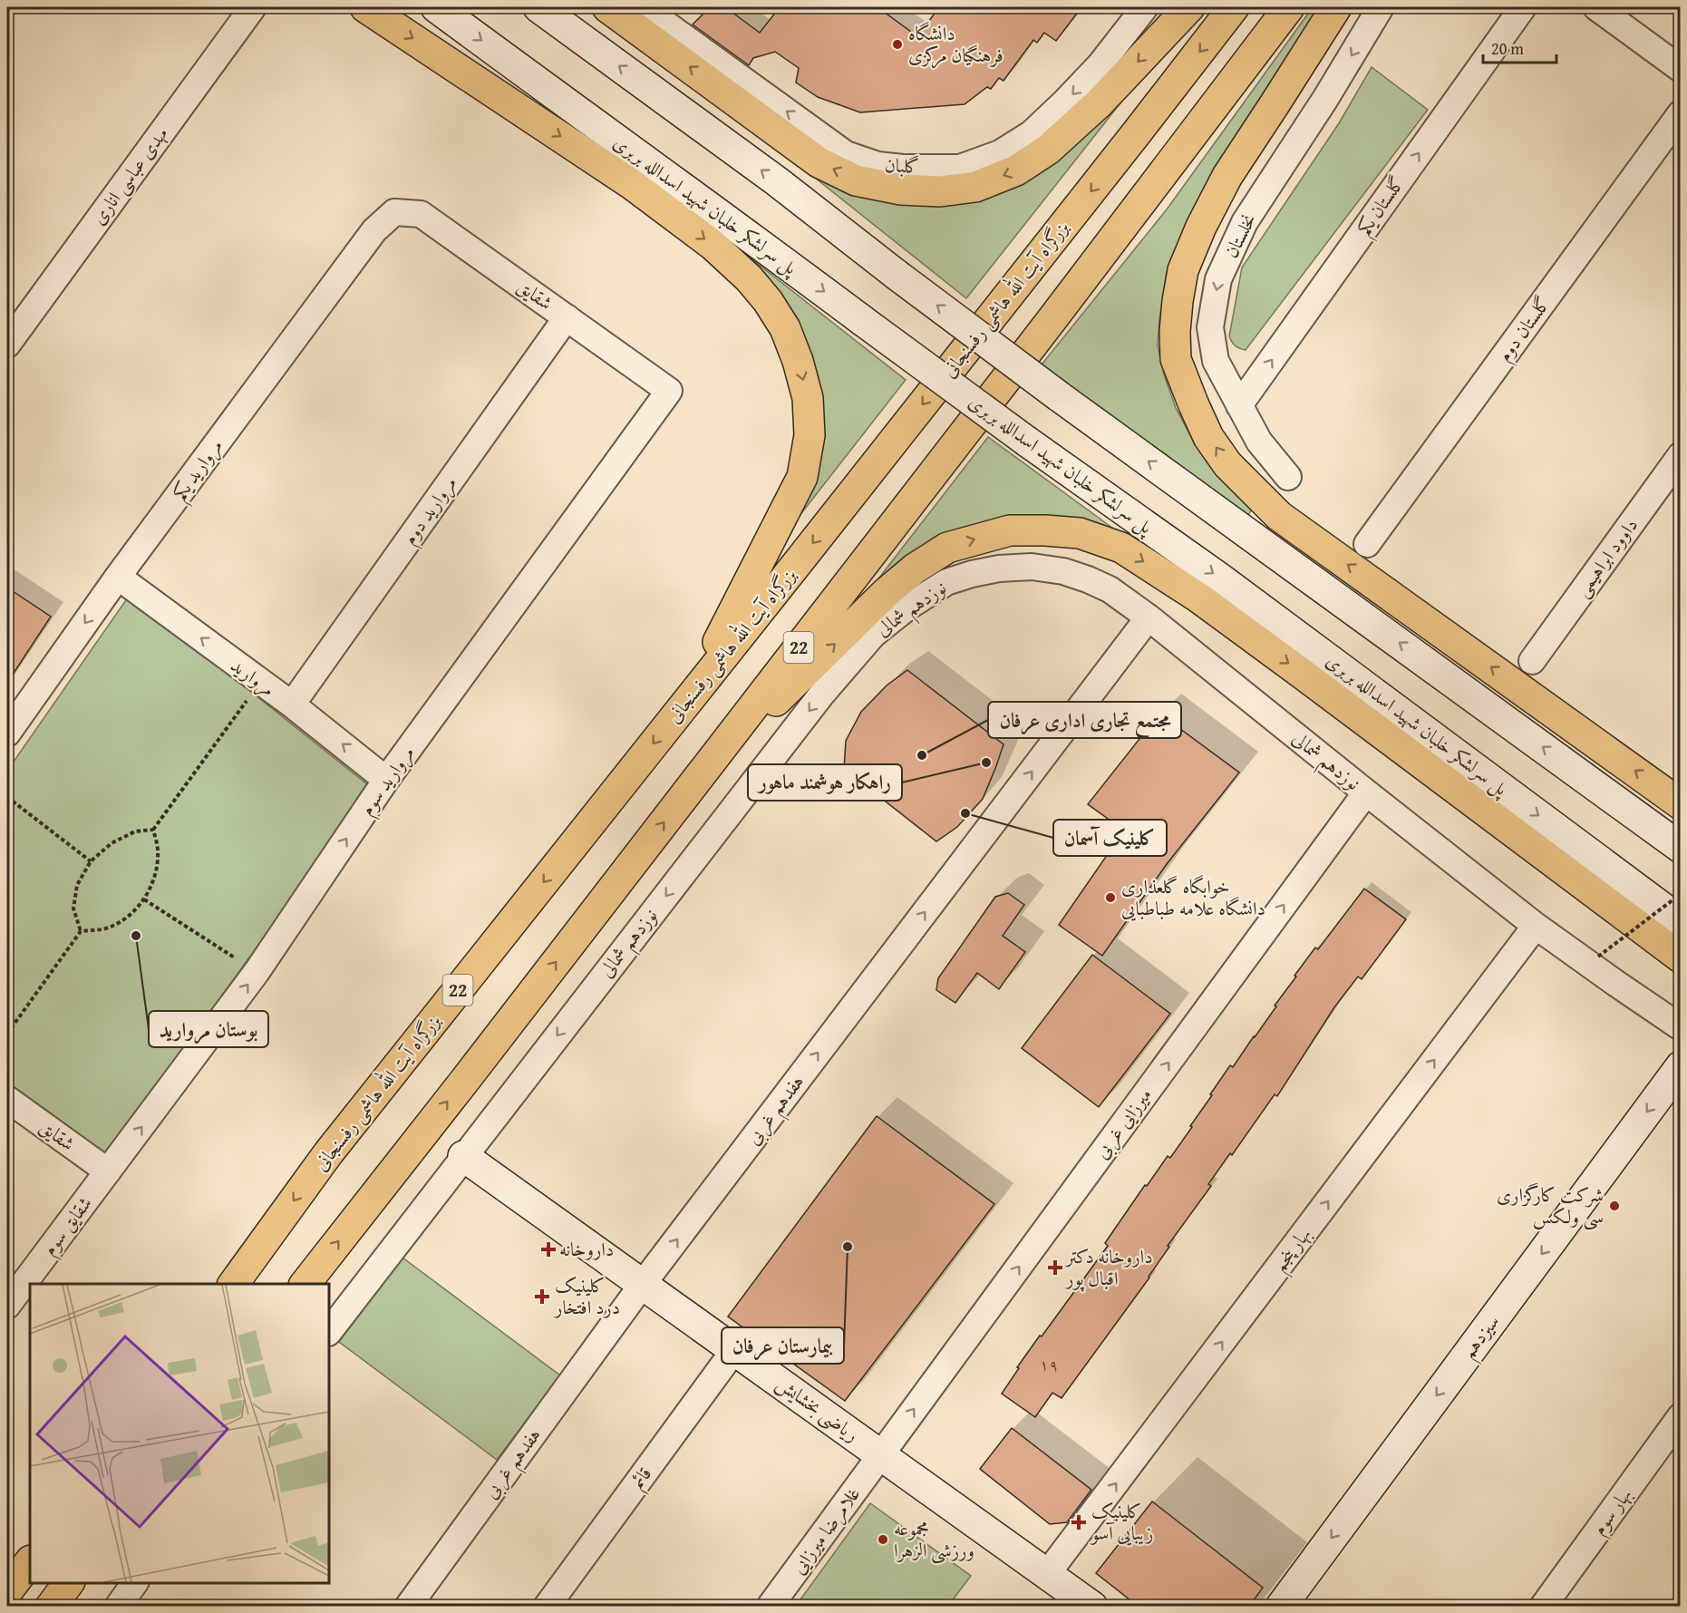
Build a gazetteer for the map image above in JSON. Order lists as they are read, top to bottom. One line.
{"streets":{"highway":["بزرگراه آیت الله هاشمی رفسنجانی","22"],"main road":["پل سرلشکر خلبان شهید اسدالله بربری","سیزدهم","ریاضی بخشایش"],"street":["گلبان","مهدی عباسی اناری","گلستان یکم","نخلستان","شقایق","گلستان دوم","مروارید یکم","مروارید دوم","داوود ابراهیمی","نوزدهم شمالی","مروارید","مروارید سوم","هفدهم غربی","میرزایی غربی","شقایق سوم","بهار پنجم","قائم","بهار سوم","غلامرضا میرزایی"]},"crossings":[["گلستان یکم","نخلستان"],["شقایق","مروارید یکم"],["شقایق","مروارید دوم"],["شقایق","مروارید سوم"],["شقایق","شقایق سوم"],["مروارید یکم","مروارید"],["مروارید دوم","مروارید"],["نوزدهم شمالی","هفدهم غربی"],["نوزدهم شمالی","میرزایی غربی"],["نوزدهم شمالی","بهار پنجم"],["نوزدهم شمالی","ریاضی بخشایش"],["مروارید","مروارید سوم"],["مروارید سوم","شقایق سوم"],["هفدهم غربی","ریاضی بخشایش"],["میرزایی غربی","ریاضی بخشایش"],["میرزایی غربی","غلامرضا میرزایی"],["بهار پنجم","ریاضی بخشایش"],["ریاضی بخشایش","قائم"],["ریاضی بخشایش","غلامرضا میرزایی"]],"one_way":["گلبان","گلستان یکم","نخلستان","نوزدهم شمالی","مروارید","مروارید سوم","هفدهم غربی","میرزایی غربی","بهار پنجم","سیزدهم"],"places":{"other":["دانشگاه فرهنگیان مرکزی","مجتمع تجاری اداری عرفان","راهکار هوشمند ماهور","کلینیک آسمان","خوابگاه گلعذاری دانشگاه علامه طباطبایی","بوستان مروارید","شرکت کارگزاری سی ولکس","بیمارستان عرفان","مجموعه ورزشی الزهرا"],"health":["داروخانه","داروخانه دکتر اقبال پور","کلینیک درد افتخار","کلینیک زیبایی آسو"]},"house_numbers":["۱۹"],"scale_bar":"20 m"}
